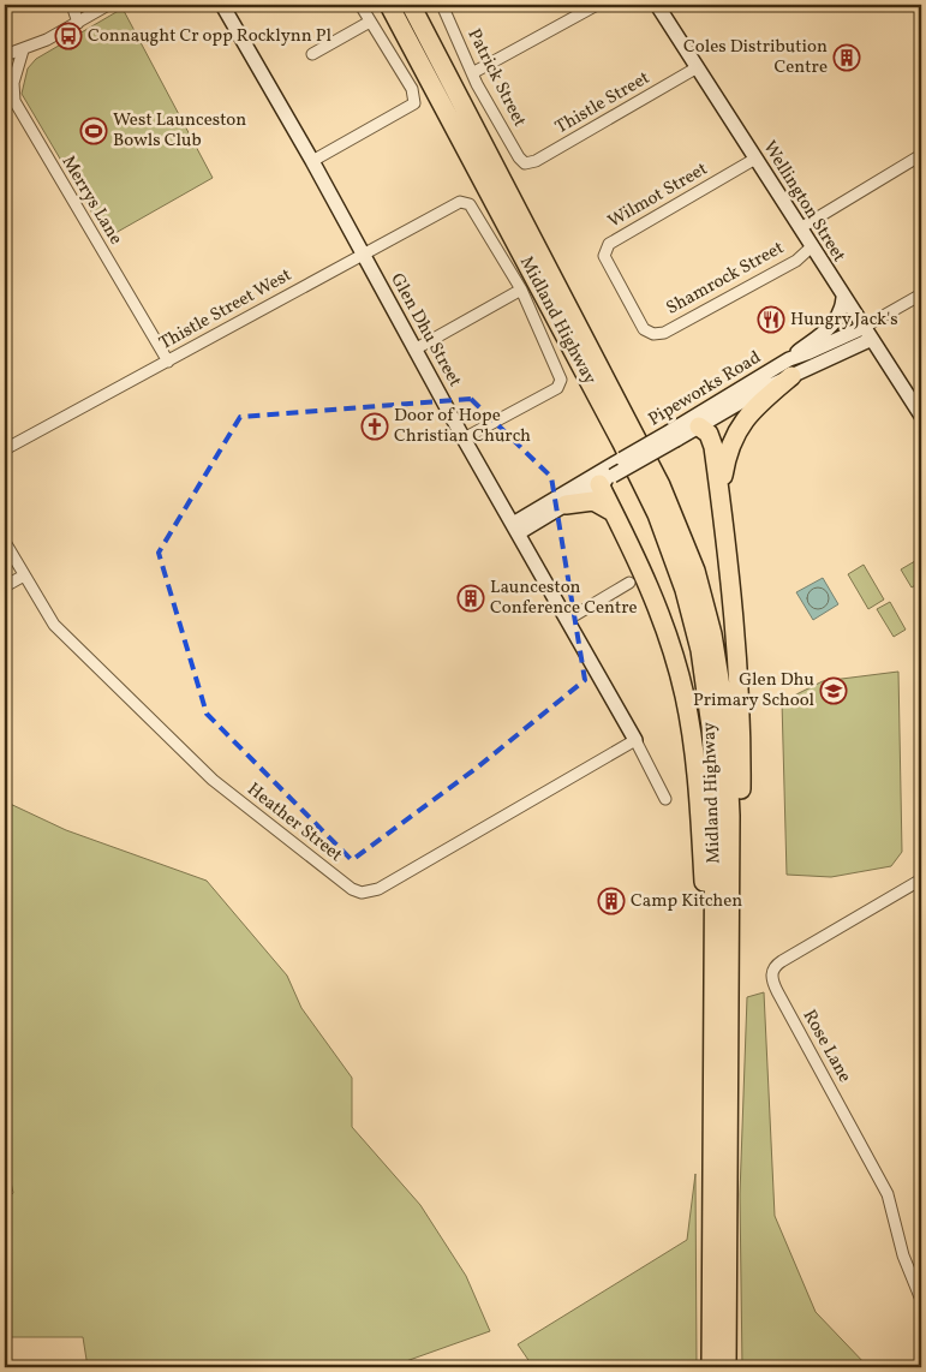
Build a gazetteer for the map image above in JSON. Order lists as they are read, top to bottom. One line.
{"streets":{"highway":["Midland Highway"],"main road":["Wellington Street","Glen Dhu Street","Pipeworks Road"],"street":["Patrick Street","Thistle Street","Wilmot Street","Merrys Lane","Shamrock Street","Thistle Street West","Heather Street","Rose Lane"]},"crossings":[["Patrick Street","Thistle Street"],["Thistle Street","Wellington Street"],["Wilmot Street","Wellington Street"],["Wilmot Street","Shamrock Street"],["Merrys Lane","Thistle Street West"],["Wellington Street","Shamrock Street"],["Wellington Street","Pipeworks Road"],["Thistle Street West","Glen Dhu Street"],["Glen Dhu Street","Pipeworks Road"],["Glen Dhu Street","Heather Street"]],"places":{"bus stop":["Connaught Cr opp Rocklynn Pl"],"building":["Coles Distribution Centre","Launceston Conference Centre","Camp Kitchen"],"sports":["West Launceston Bowls Club"],"restaurant":["Hungry Jack's"],"church":["Door of Hope Christian Church"],"school or university":["Glen Dhu Primary School"]}}
